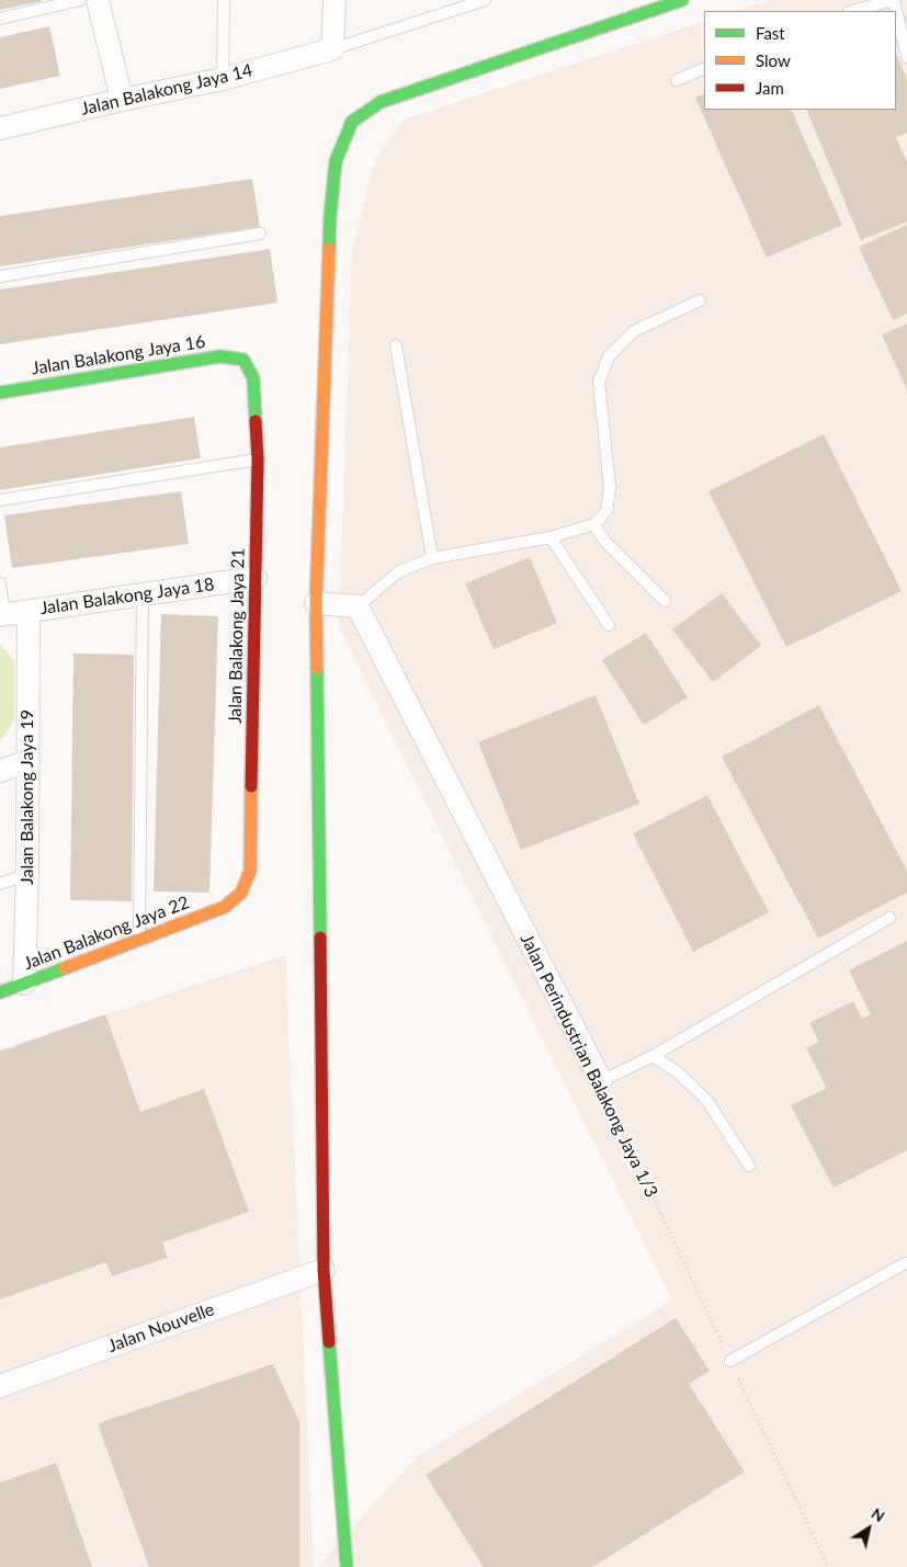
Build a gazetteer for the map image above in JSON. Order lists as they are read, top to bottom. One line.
{"streets":{"street":["Jalan Balakong Jaya 14","Jalan Balakong Jaya 16","Jalan Balakong Jaya 18","Jalan Balakong Jaya 21","Jalan Balakong Jaya 19","Jalan Balakong Jaya 22","Jalan Perindustrian Balakong Jaya 1/3","Jalan Nouvelle"]},"crossings":[["Jalan Balakong Jaya 16","Jalan Balakong Jaya 21"],["Jalan Balakong Jaya 18","Jalan Balakong Jaya 21"],["Jalan Balakong Jaya 18","Jalan Balakong Jaya 19"],["Jalan Balakong Jaya 21","Jalan Balakong Jaya 22"],["Jalan Balakong Jaya 19","Jalan Balakong Jaya 22"]],"legend":["Fast","Slow","Jam"],"north":"top right"}
